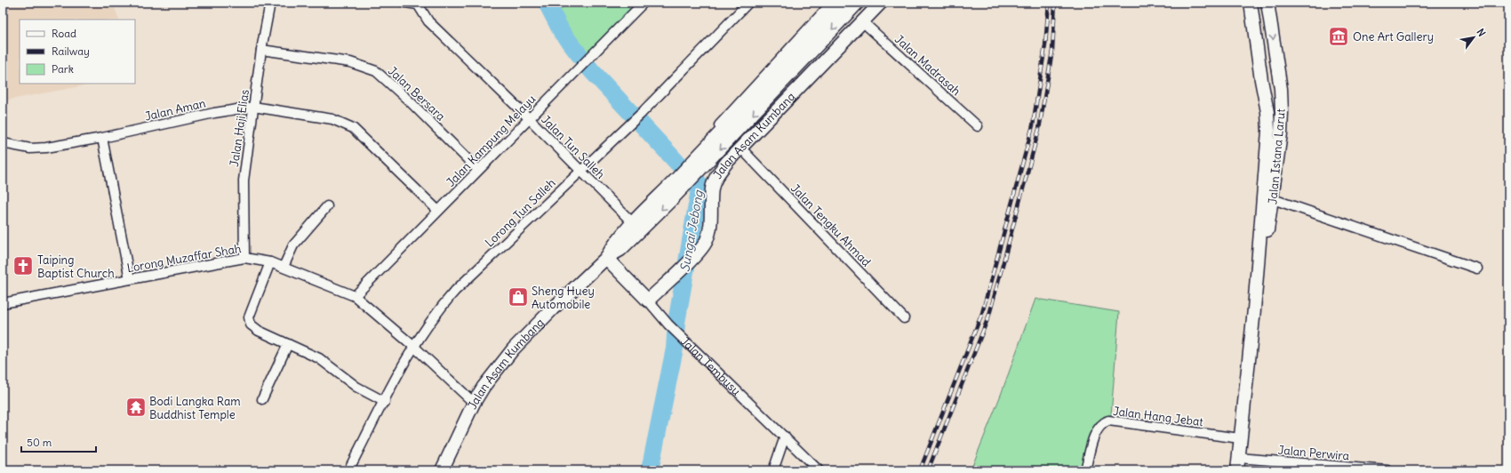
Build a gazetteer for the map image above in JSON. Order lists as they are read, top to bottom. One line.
{"streets":{"main road":["Jalan Asam Kumbang","Jalan Istana Larut","Jalan Tembusu"],"street":["Jalan Madrasah","Jalan Bersara","Jalan Aman","Jalan Haji Elias","Jalan Kampung Melayu","Jalan Tun Salleh","Lorong Tun Salleh","Jalan Tengku Ahmad","Lorong Muzaffar Shah","Jalan Hang Jebat","Jalan Perwira"]},"crossings":[["Jalan Madrasah","Jalan Asam Kumbang"],["Jalan Bersara","Jalan Haji Elias"],["Jalan Bersara","Jalan Kampung Melayu"],["Jalan Aman","Jalan Haji Elias"],["Jalan Aman","Jalan Kampung Melayu"],["Jalan Haji Elias","Lorong Muzaffar Shah"],["Jalan Asam Kumbang","Jalan Tun Salleh"],["Jalan Asam Kumbang","Jalan Tengku Ahmad"],["Jalan Asam Kumbang","Lorong Muzaffar Shah"],["Jalan Asam Kumbang","Jalan Tembusu"],["Jalan Kampung Melayu","Jalan Tun Salleh"],["Jalan Kampung Melayu","Lorong Muzaffar Shah"],["Jalan Tun Salleh","Lorong Tun Salleh"],["Jalan Istana Larut","Jalan Hang Jebat"],["Jalan Istana Larut","Jalan Perwira"],["Lorong Tun Salleh","Lorong Muzaffar Shah"]],"water":["Sungai Jebong"],"places":{"museum":["One Art Gallery"],"church":["Taiping Baptist Church"],"shop":["Sheng Huey Automobile"],"temple":["Bodi Langka Ram Buddhist Temple"]},"legend":["Road","Railway","Park"],"scale_bar":"50 m","north":"top right"}
